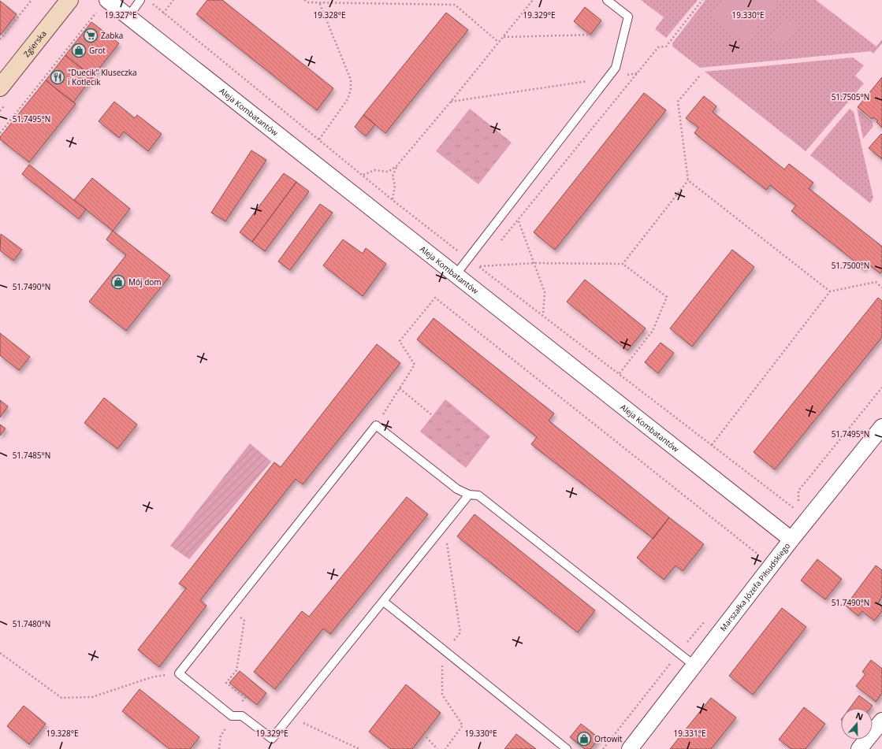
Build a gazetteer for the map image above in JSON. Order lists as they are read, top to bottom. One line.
{"streets":{"main road":["Zgierska"],"street":["Aleja Kombatantów","Marszałka Józefa Piłsudskiego"]},"crossings":[["Aleja Kombatantów","Marszałka Józefa Piłsudskiego"]],"places":{"supermarket":["Żabka"],"shop":["Grot","Mój dom","Ortowit"],"restaurant":["\"Duecik\" Kluseczka i Kotlecik"]},"north":"top","coordinates":["19.327°E","19.328°E","19.330°E","19.329°E","51.7505°N","51.7495°N","51.7500°N","51.7490°N","51.7485°N","51.7480°N","19.331°E"]}
